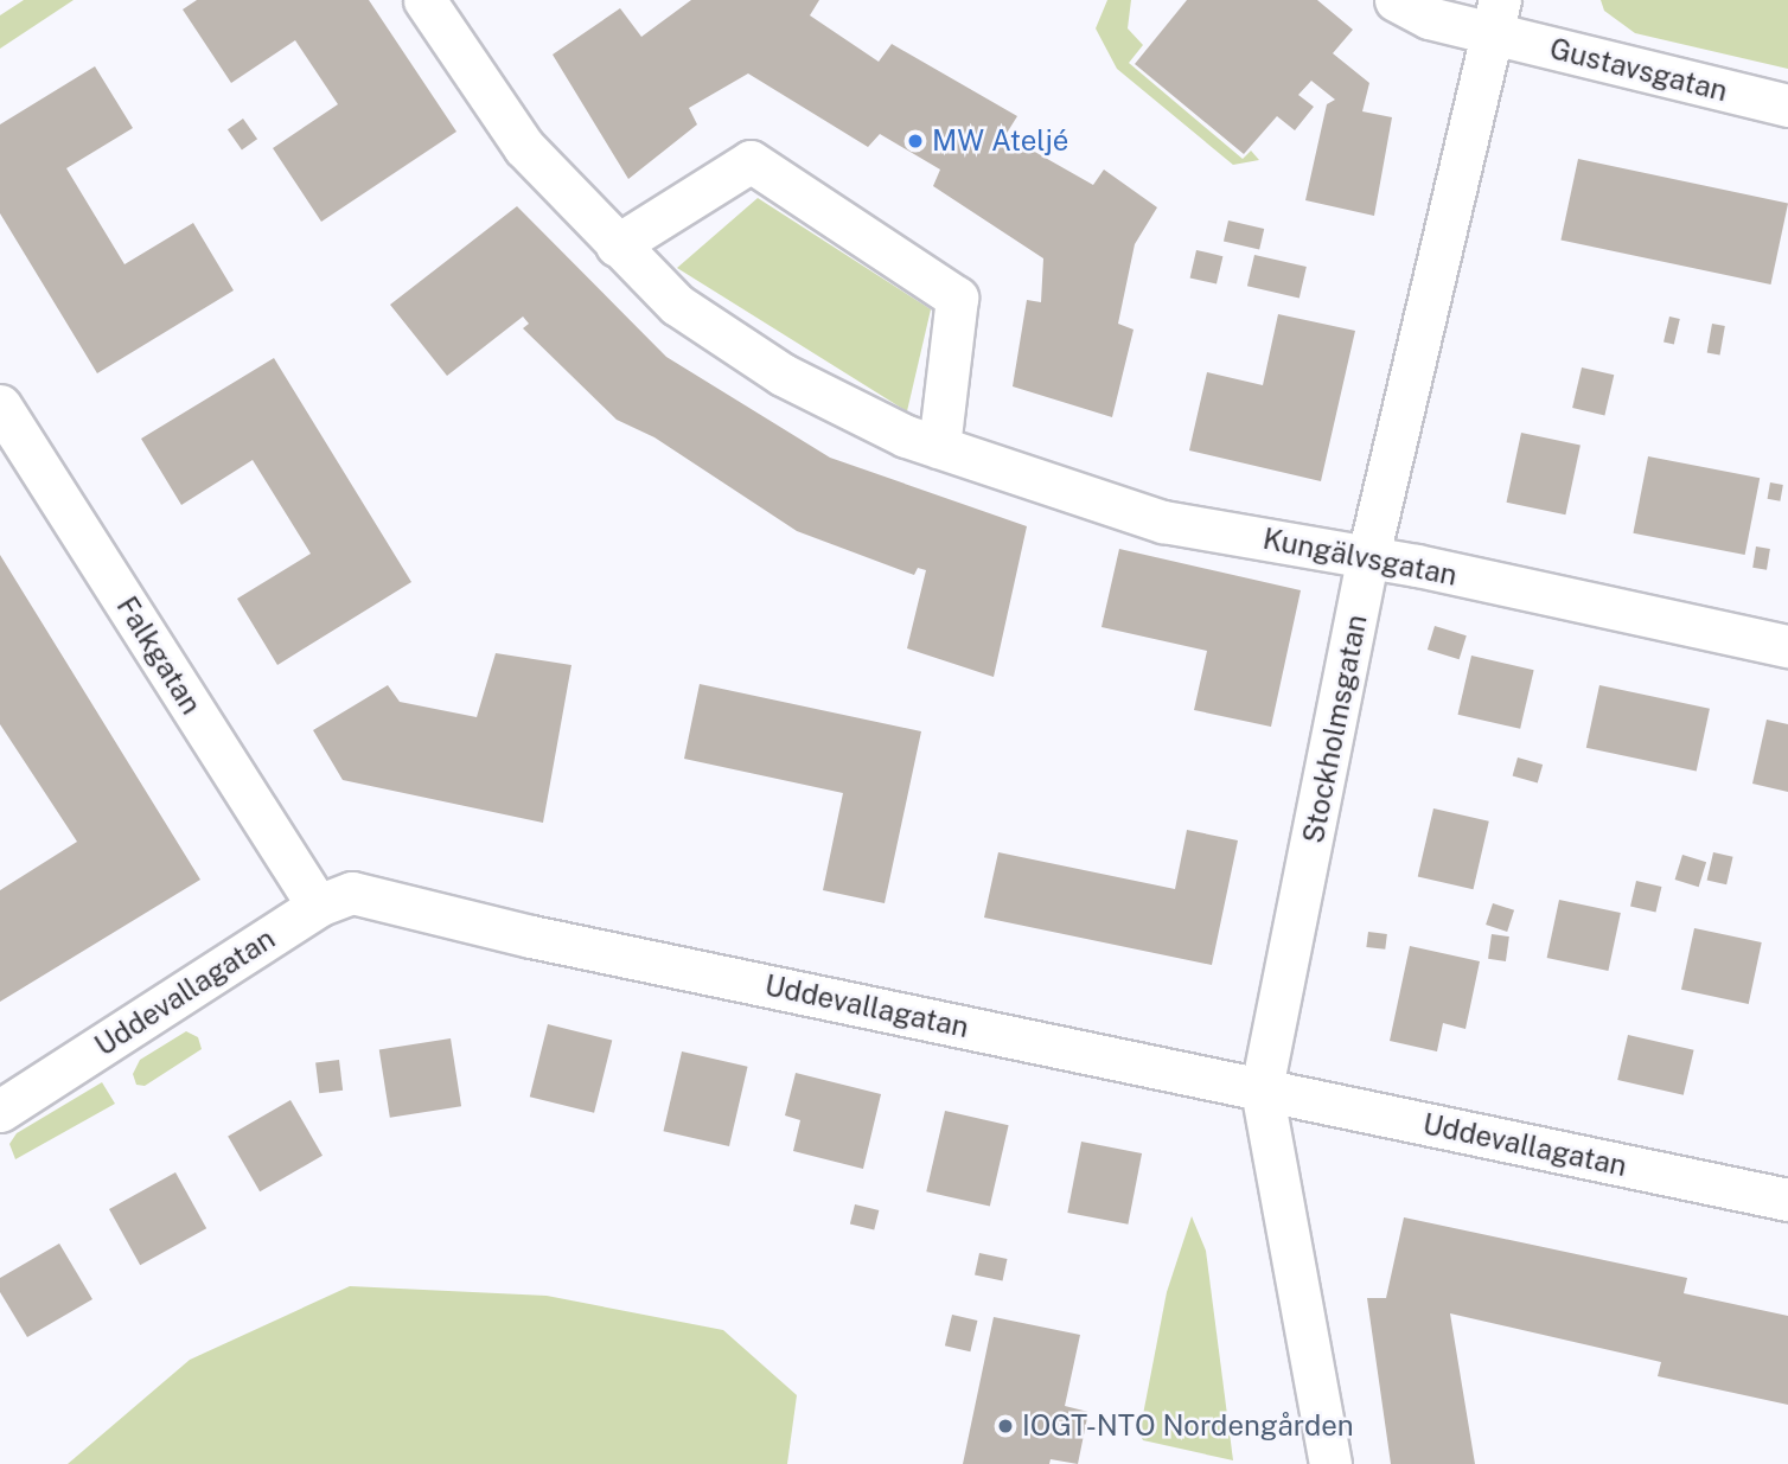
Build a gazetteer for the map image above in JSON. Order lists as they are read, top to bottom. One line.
{"streets":{"street":["Gustavsgatan","Kungälvsgatan","Falkgatan","Stockholmsgatan","Uddevallagatan"]},"crossings":[["Gustavsgatan","Stockholmsgatan"],["Kungälvsgatan","Stockholmsgatan"],["Falkgatan","Uddevallagatan"],["Stockholmsgatan","Uddevallagatan"]],"places":["MW Ateljé","IOGT-NTO Nordengården"]}
